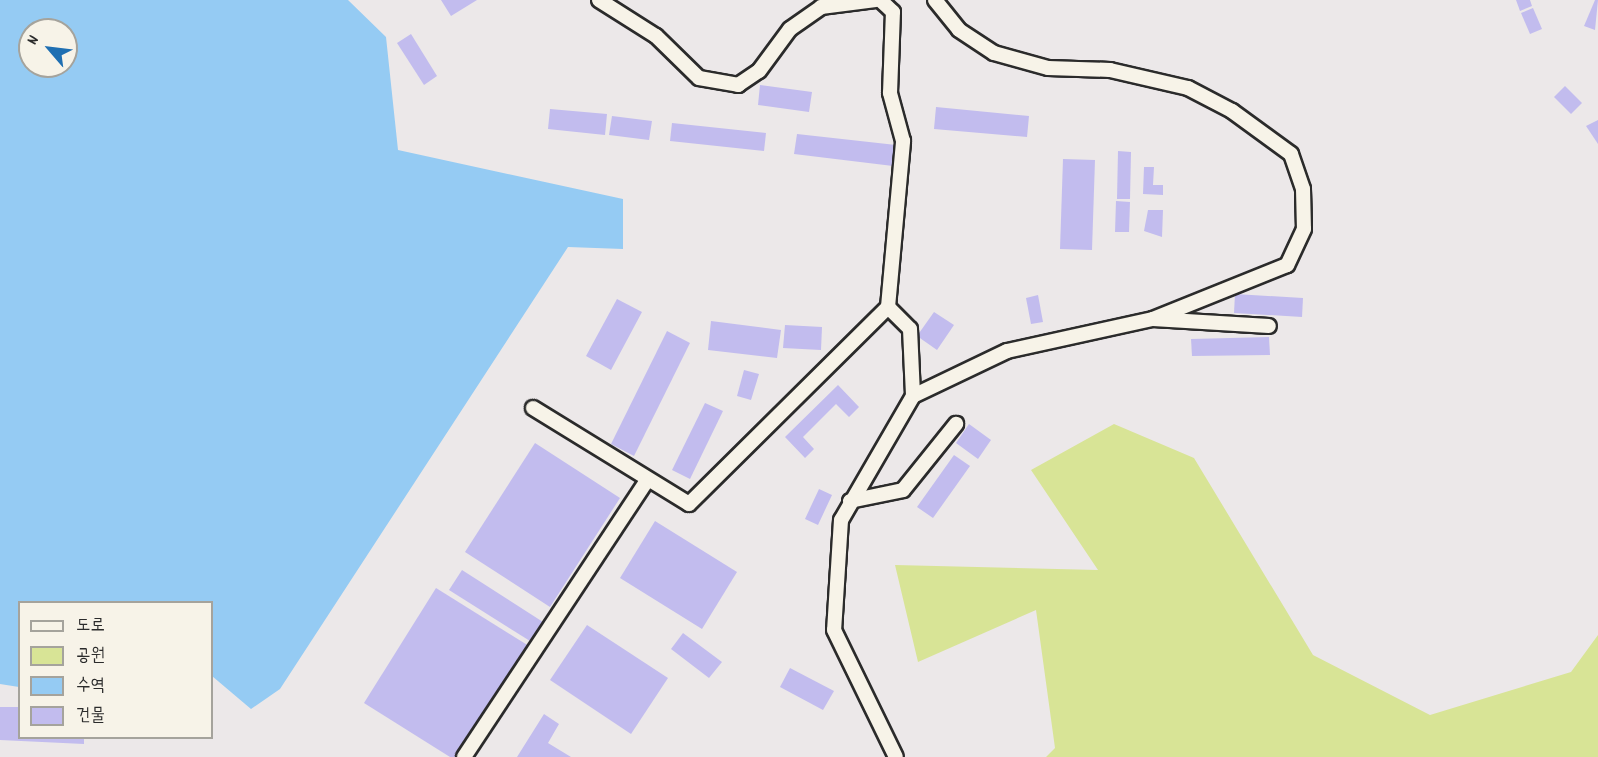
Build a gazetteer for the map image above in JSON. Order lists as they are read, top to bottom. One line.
{"legend":["도로","공원","수역","건물"],"north":"top left"}
